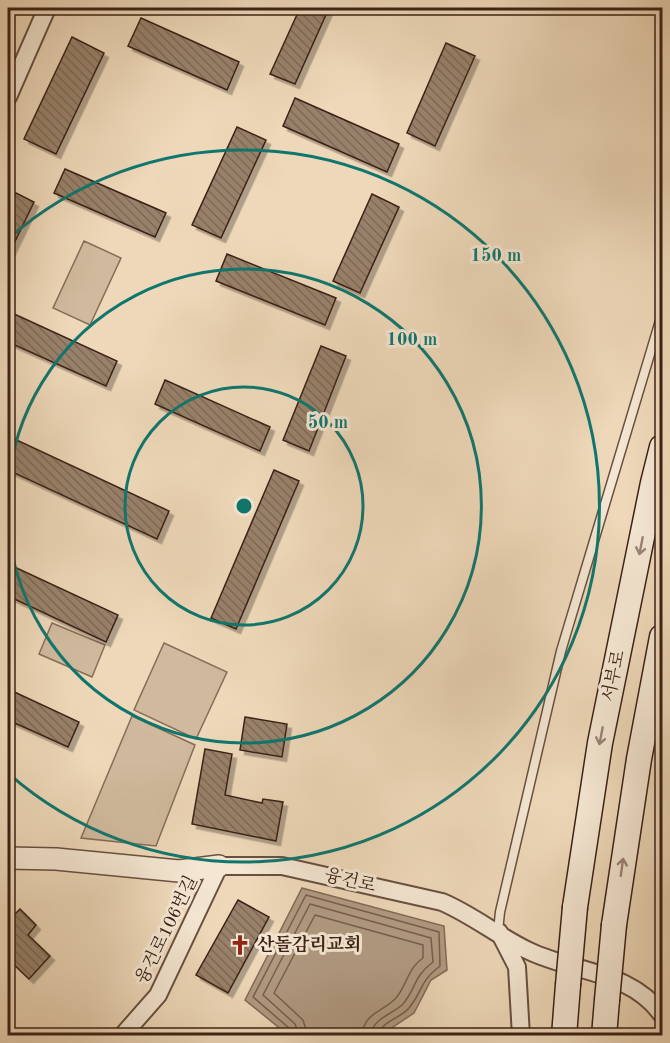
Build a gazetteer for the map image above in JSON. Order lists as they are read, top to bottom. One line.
{"streets":{"main road":["서부로"],"street":["융건로","융건로106번길"]},"crossings":[["융건로","융건로106번길"]],"places":{"church":["산돌감리교회"]},"rings":["150 m","100 m","50 m"]}
